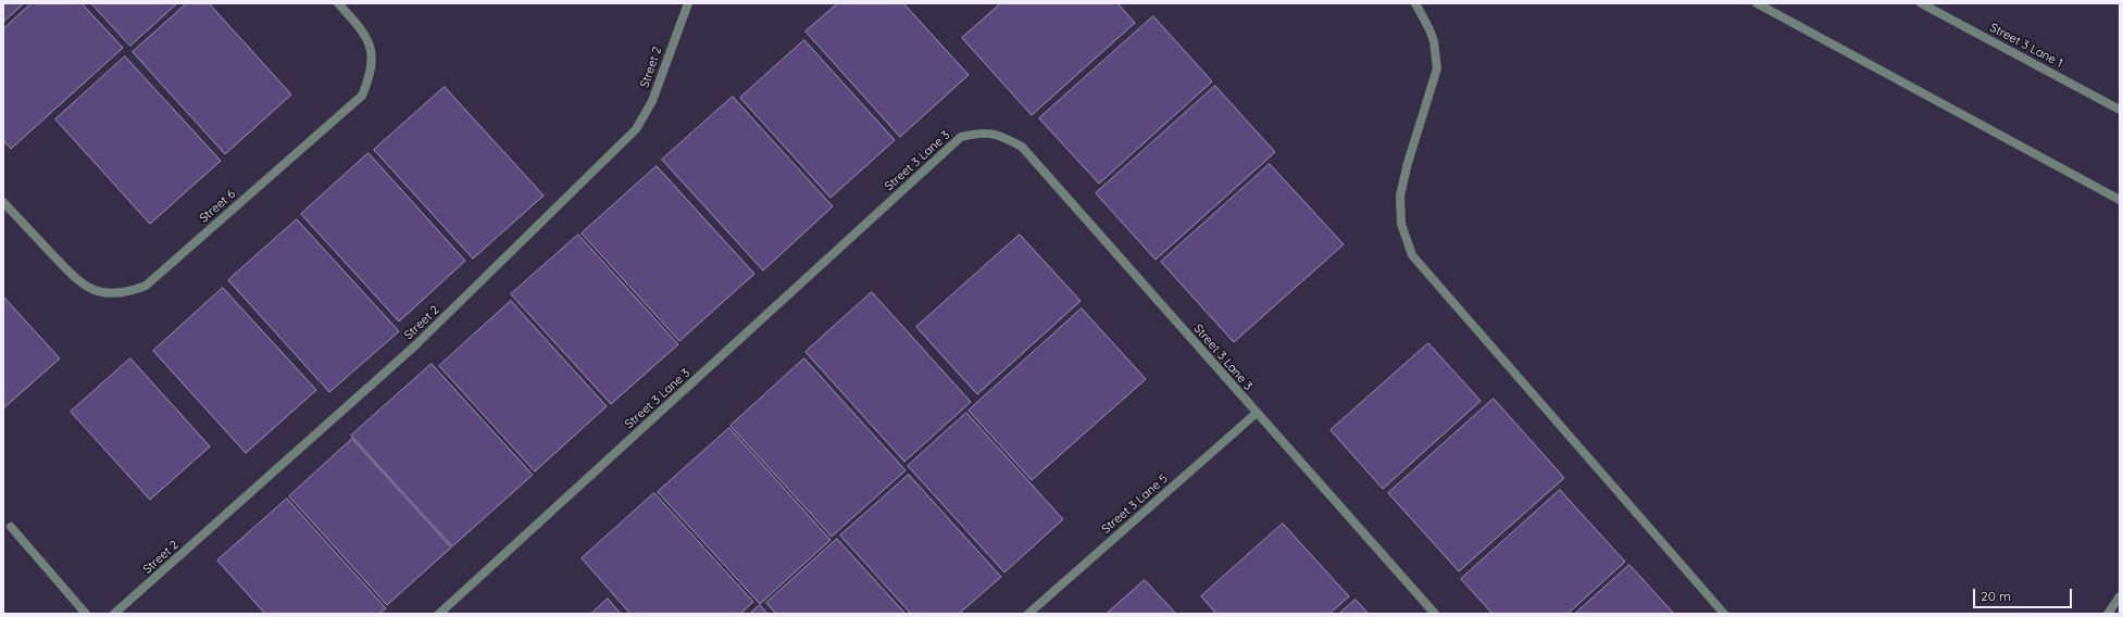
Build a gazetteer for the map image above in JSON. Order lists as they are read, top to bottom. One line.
{"streets":{"street":["Street 3 Lane 1","Street 2","Street 3 Lane 3","Street 6","Street 3 Lane 5"]},"crossings":[["Street 3 Lane 3","Street 3 Lane 5"]],"scale_bar":"20 m"}
